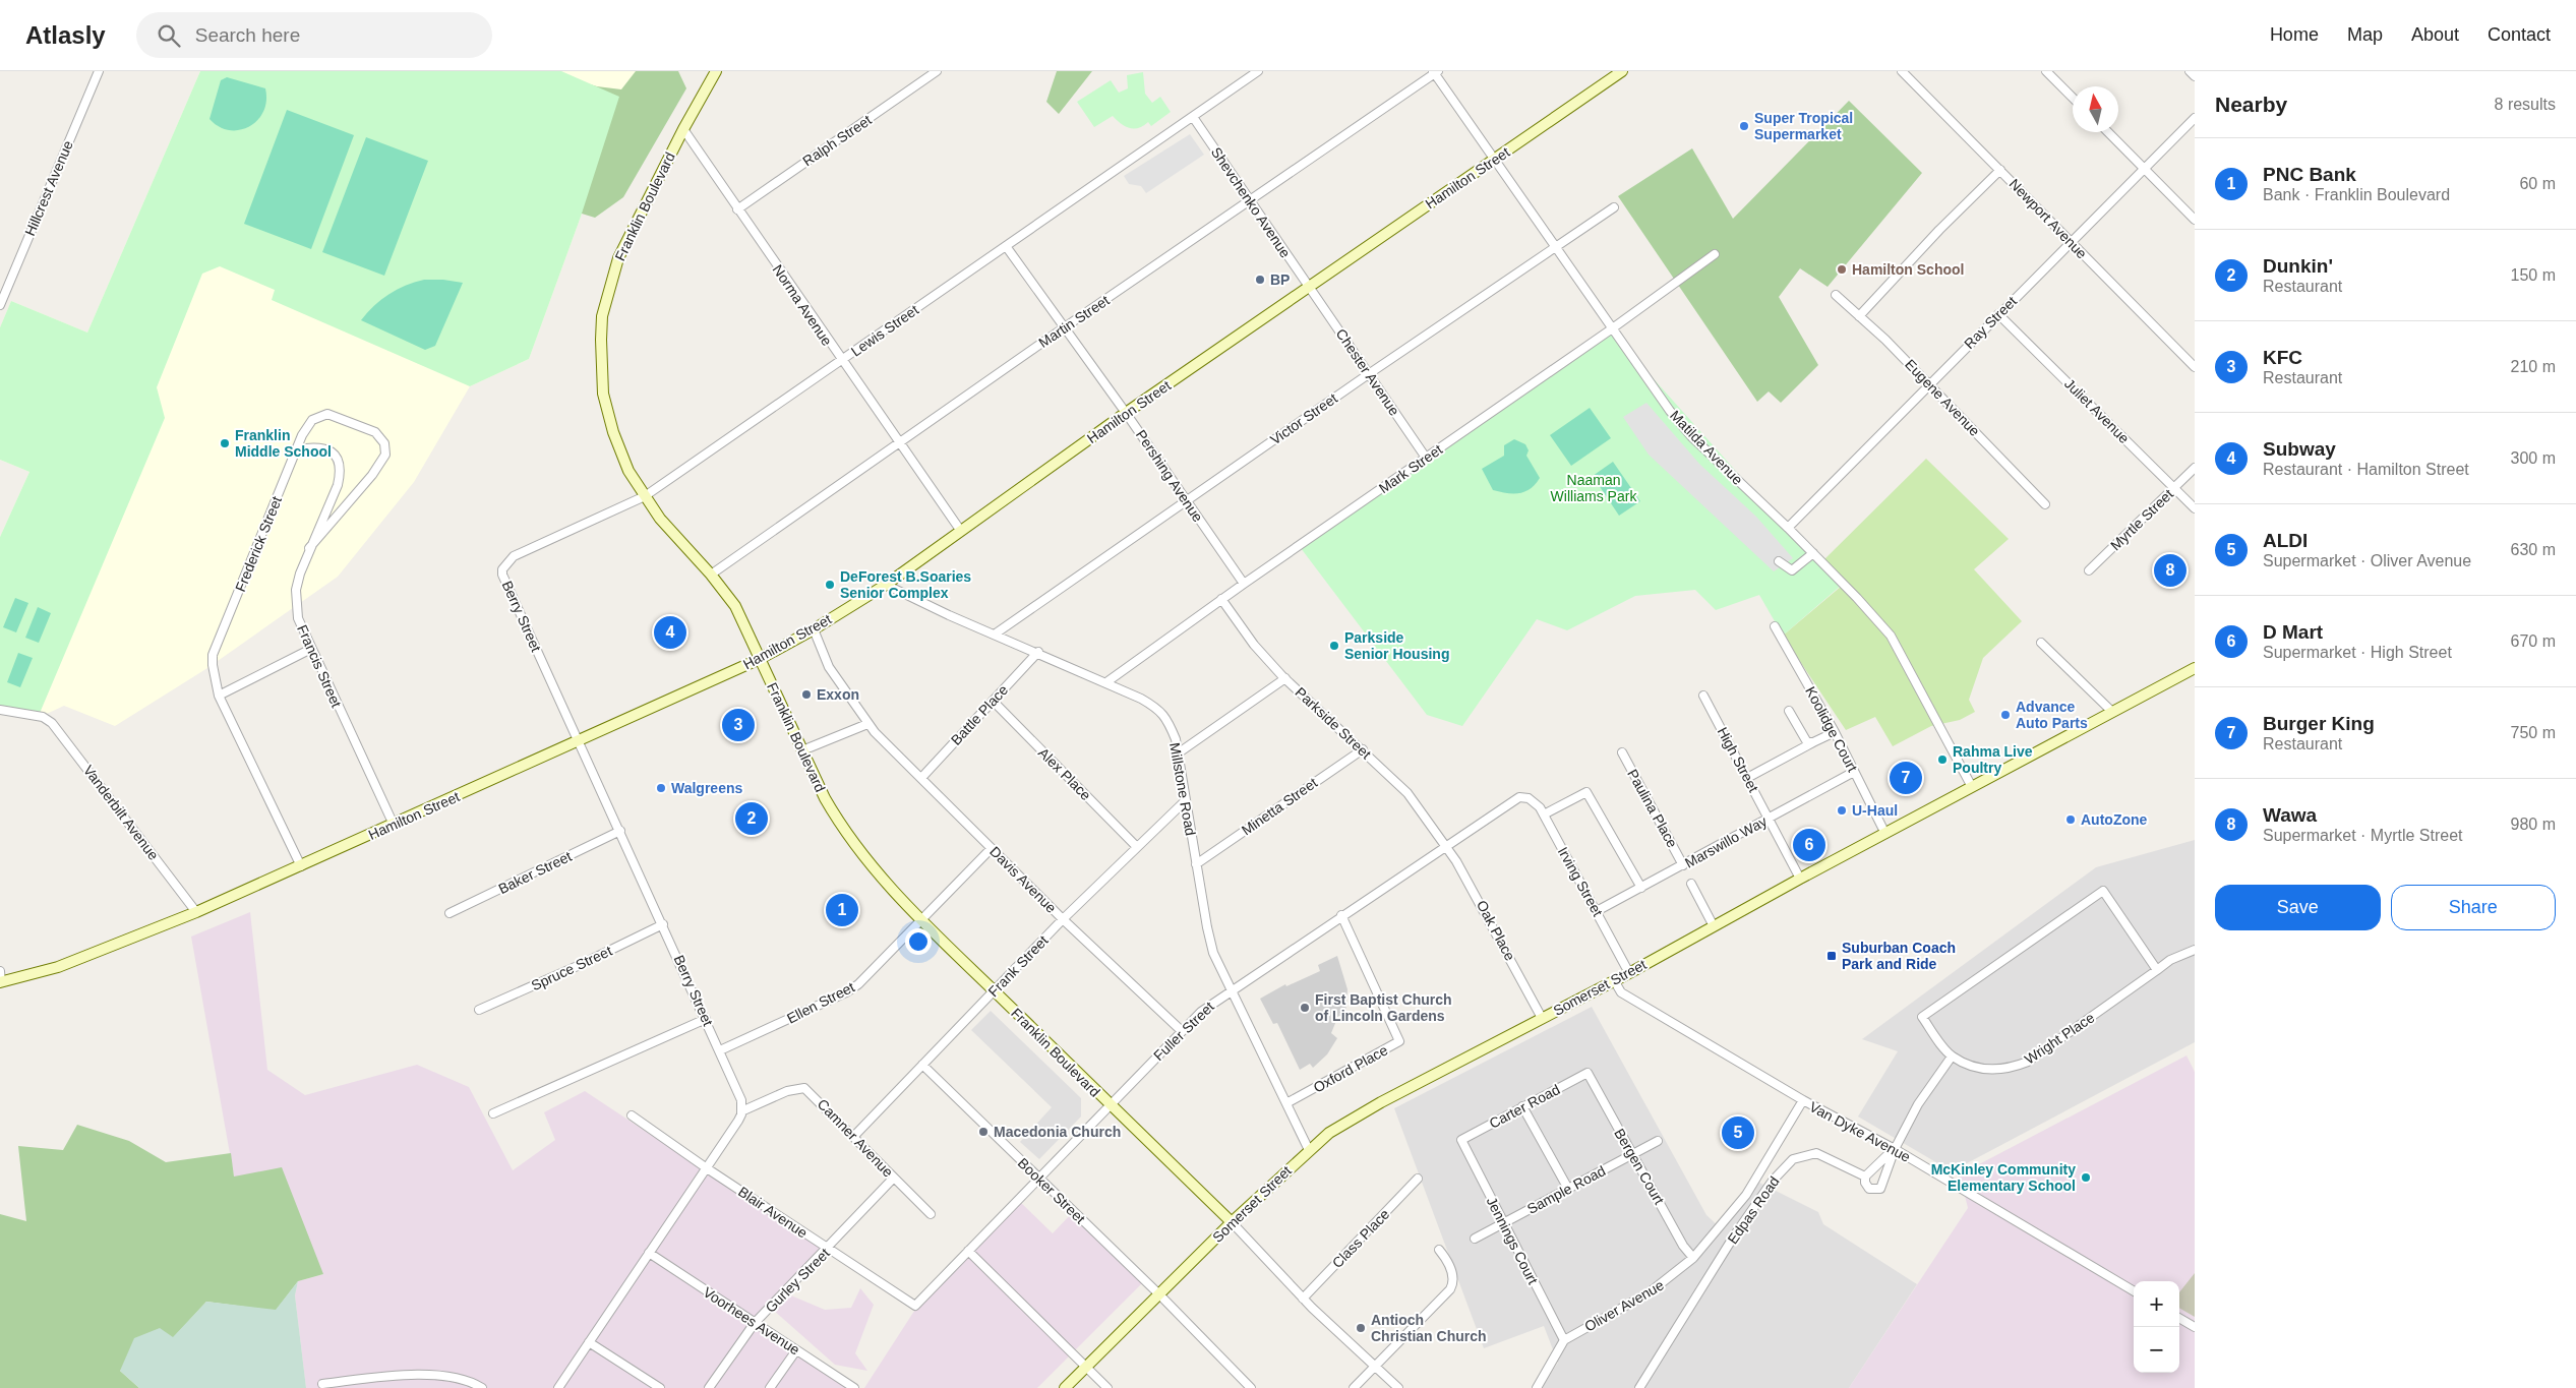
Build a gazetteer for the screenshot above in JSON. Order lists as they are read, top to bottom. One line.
{"streets":{"main road":["Hamilton Street","Franklin Boulevard","Somerset Street"],"street":["Ralph Street","Hillcrest Avenue","Shevchenko Avenue","Newport Avenue","Norma Avenue","Martin Street","Ray Street","Lewis Street","Chester Avenue","Eugene Avenue","Juliet Avenue","Victor Street","Matilda Avenue","Mark Street","Pershing Avenue","Myrtle Street","Frederick Street","Berry Street","Francis Street","Battle Place","Parkside Street","Koolidge Court","High Street","Alex Place","Millstone Road","Minetta Street","Paulina Place","Vanderbilt Avenue","Marswillo Way","Baker Street","Davis Avenue","Irving Street","Oak Place","Frank Street","Spruce Street","Ellen Street","Fuller Street","Wright Place","Oxford Place","Carter Road","Van Dyke Avenue","Camner Avenue","Bergen Court","Sample Road","Booker Street","Edpas Road","Blair Avenue","Class Place","Jennings Court","Gurley Street","Oliver Avenue","Voorhees Avenue"]},"crossings":[["Ralph Street","Norma Avenue"],["Hamilton Street","Shevchenko Avenue"],["Hamilton Street","Franklin Boulevard"],["Hamilton Street","Norma Avenue"],["Hamilton Street","Chester Avenue"],["Hamilton Street","Matilda Avenue"],["Hamilton Street","Pershing Avenue"],["Hamilton Street","Frederick Street"],["Hamilton Street","Berry Street"],["Hamilton Street","Francis Street"],["Hamilton Street","Millstone Road"],["Hamilton Street","Vanderbilt Avenue"],["Hamilton Street","Davis Avenue"],["Shevchenko Avenue","Martin Street"],["Shevchenko Avenue","Lewis Street"],["Shevchenko Avenue","Chester Avenue"],["Franklin Boulevard","Norma Avenue"],["Franklin Boulevard","Martin Street"],["Franklin Boulevard","Lewis Street"],["Franklin Boulevard","Frank Street"],["Franklin Boulevard","Somerset Street"],["Franklin Boulevard","Ellen Street"],["Franklin Boulevard","Fuller Street"],["Newport Avenue","Ray Street"],["Norma Avenue","Martin Street"],["Norma Avenue","Lewis Street"],["Martin Street","Matilda Avenue"],["Martin Street","Pershing Avenue"],["Ray Street","Eugene Avenue"],["Ray Street","Juliet Avenue"],["Ray Street","Matilda Avenue"],["Lewis Street","Pershing Avenue"],["Lewis Street","Berry Street"],["Chester Avenue","Victor Street"],["Chester Avenue","Mark Street"],["Juliet Avenue","Myrtle Street"],["Victor Street","Matilda Avenue"],["Victor Street","Pershing Avenue"],["Victor Street","Millstone Road"],["Matilda Avenue","Mark Street"],["Matilda Avenue","Somerset Street"],["Mark Street","Pershing Avenue"],["Mark Street","Parkside Street"],["Mark Street","Millstone Road"],["Frederick Street","Francis Street"],["Berry Street","Baker Street"],["Berry Street","Spruce Street"],["Berry Street","Ellen Street"],["Berry Street","Camner Avenue"],["Battle Place","Alex Place"],["Battle Place","Millstone Road"],["Battle Place","Davis Avenue"],["Parkside Street","Minetta Street"],["Parkside Street","Oak Place"],["Parkside Street","Fuller Street"],["Koolidge Court","Marswillo Way"],["Koolidge Court","Somerset Street"],["High Street","Marswillo Way"],["High Street","Somerset Street"],["Alex Place","Frank Street"],["Millstone Road","Minetta Street"],["Millstone Road","Frank Street"],["Millstone Road","Somerset Street"],["Millstone Road","Fuller Street"],["Millstone Road","Oxford Place"],["Paulina Place","Marswillo Way"],["Marswillo Way","Irving Street"],["Davis Avenue","Frank Street"],["Davis Avenue","Ellen Street"],["Davis Avenue","Fuller Street"],["Irving Street","Somerset Street"],["Irving Street","Fuller Street"],["Oak Place","Somerset Street"],["Oak Place","Fuller Street"],["Frank Street","Camner Avenue"],["Frank Street","Booker Street"],["Somerset Street","Van Dyke Avenue"],["Somerset Street","Booker Street"],["Fuller Street","Oxford Place"],["Fuller Street","Booker Street"],["Fuller Street","Blair Avenue"],["Carter Road","Bergen Court"],["Carter Road","Jennings Court"],["Van Dyke Avenue","Edpas Road"],["Van Dyke Avenue","Oliver Avenue"],["Camner Avenue","Gurley Street"],["Bergen Court","Sample Road"],["Bergen Court","Oliver Avenue"],["Sample Road","Jennings Court"],["Blair Avenue","Gurley Street"],["Jennings Court","Oliver Avenue"],["Gurley Street","Voorhees Avenue"]],"parks":["Naaman Williams Park"],"places":{"other":["Super Tropical Supermarket","Hamilton School","BP","Franklin Middle School","DeForest B.Soaries Senior Complex","Parkside Senior Housing","Exxon","Advance Auto Parts","Rahma Live Poultry","Walgreens","U-Haul","AutoZone","First Baptist Church of Lincoln Gardens","Macedonia Church","McKinley Community Elementary School","Antioch Christian Church"],"transit":["Suburban Coach Park and Ride"]},"north":"top","page":{"header":"Atlasly","search":"Search here","nav":["Home","Map","About","Contact"],"heading":["Nearby","8 results"],"list":[{"mark":"1","name":"PNC Bank","note":"Bank · Franklin Boulevard","value":"60 m"},{"mark":"2","name":"Dunkin'","note":"Restaurant","value":"150 m"},{"mark":"3","name":"KFC","note":"Restaurant","value":"210 m"},{"mark":"4","name":"Subway","note":"Restaurant · Hamilton Street","value":"300 m"},{"mark":"5","name":"ALDI","note":"Supermarket · Oliver Avenue","value":"630 m"},{"mark":"6","name":"D Mart","note":"Supermarket · High Street","value":"670 m"},{"mark":"7","name":"Burger King","note":"Restaurant","value":"750 m"},{"mark":"8","name":"Wawa","note":"Supermarket · Myrtle Street","value":"980 m"}],"pins":["8","4","3","7","2","6","1","5"],"buttons":["Save","Share"],"map_buttons":["+","−"]}}
